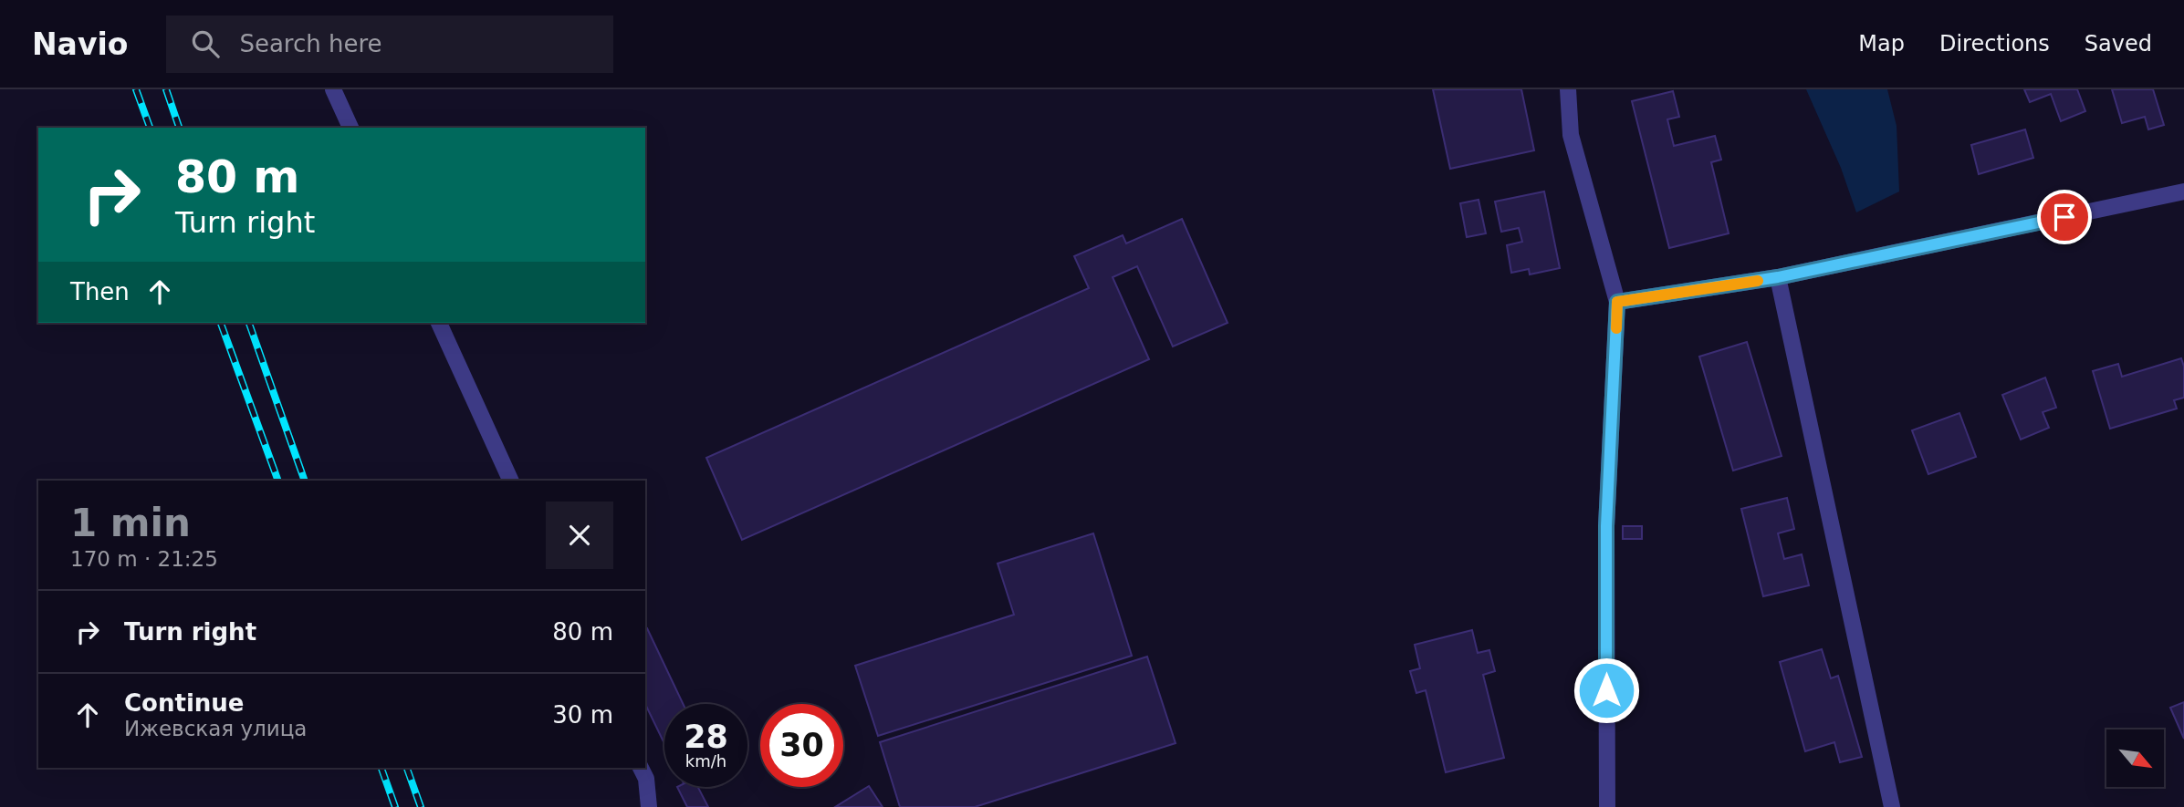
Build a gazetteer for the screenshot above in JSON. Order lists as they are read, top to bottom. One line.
{"north":"bottom right","page":{"header":"Navio","search":"Search here","nav":["Map","Directions","Saved"],"turn":["80 m","Turn right"],"then":"Then","heading":["1 min","170 m · 21:25"],"list":[{"name":"Turn right","value":"80 m"},{"name":"Continue","note":"Ижевская улица","value":"30 m"}],"speed":"28 km/h","limit":"30"}}
